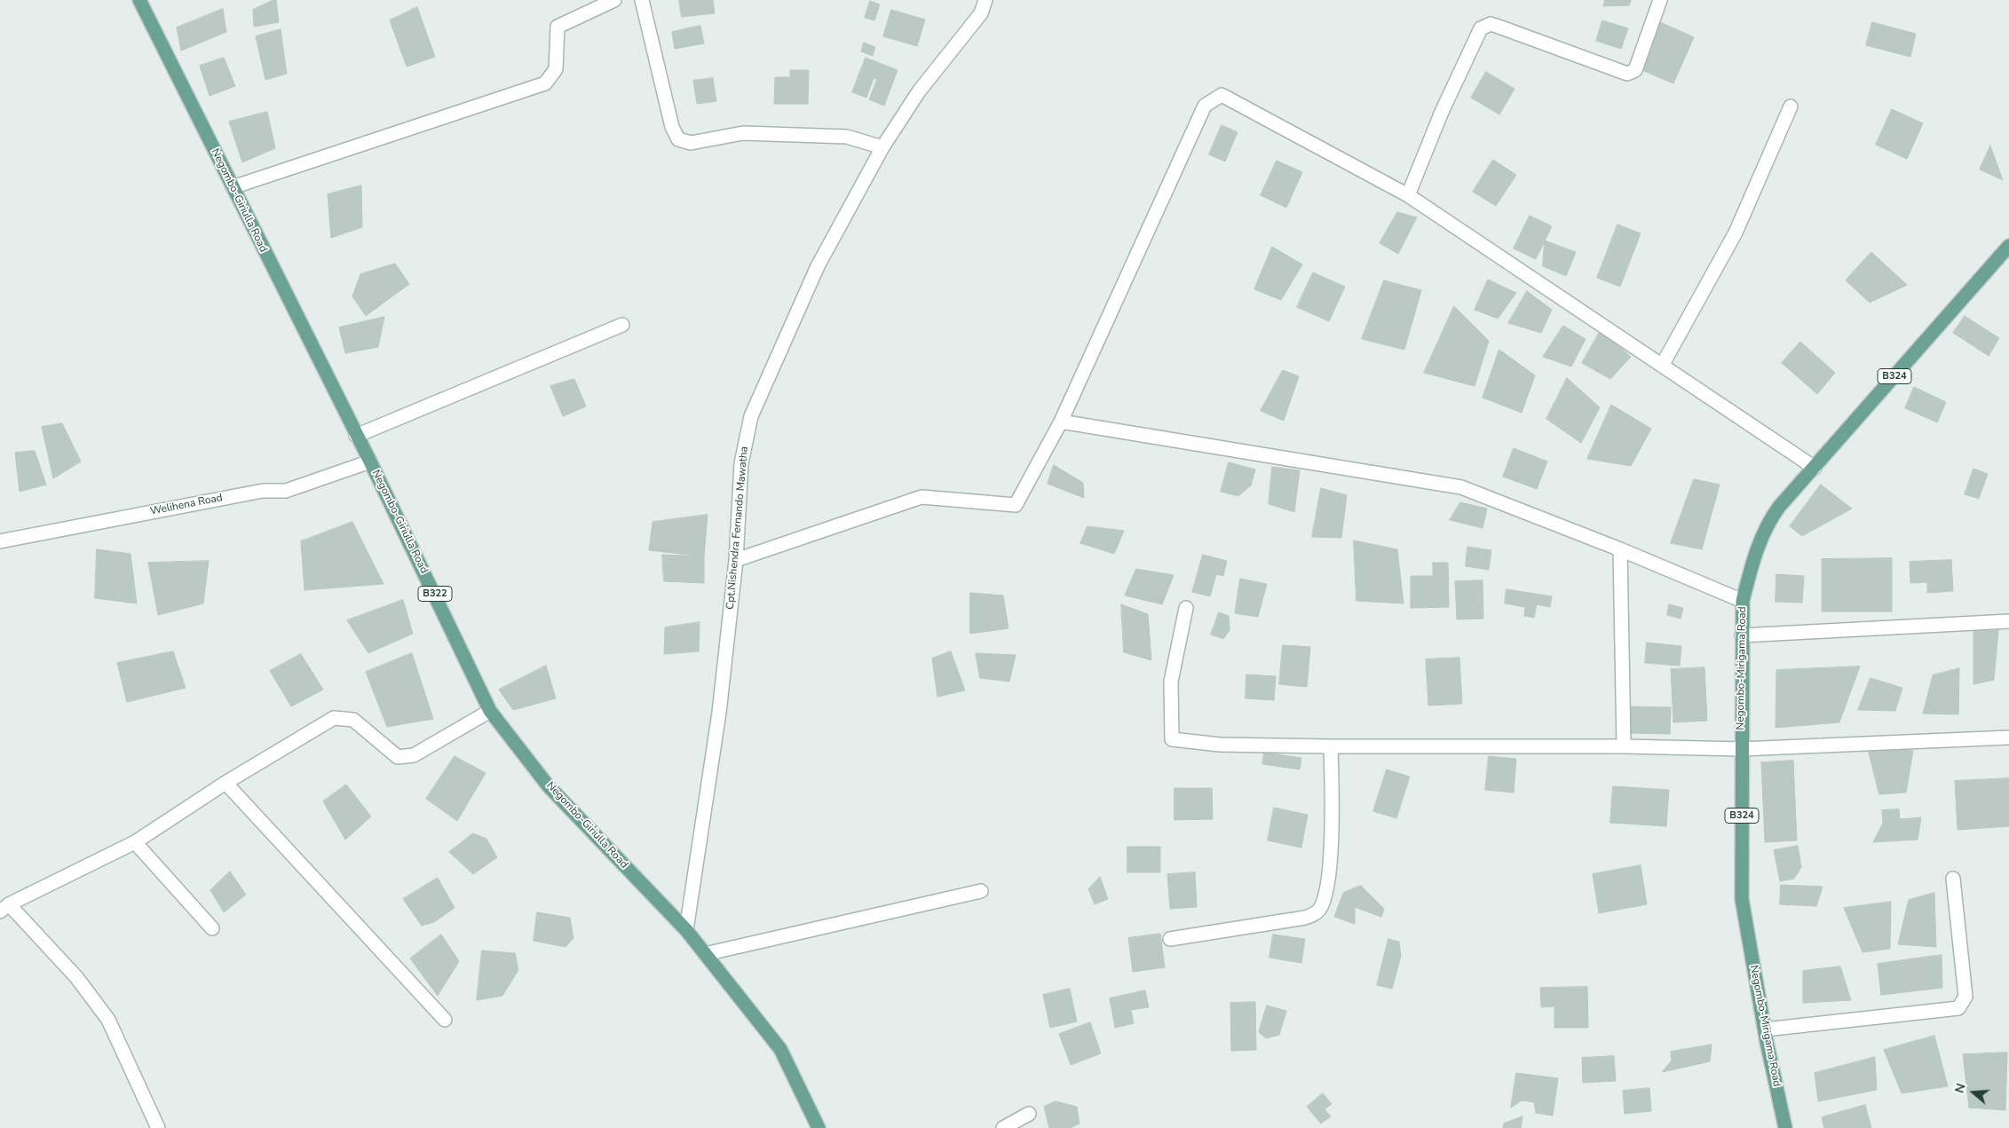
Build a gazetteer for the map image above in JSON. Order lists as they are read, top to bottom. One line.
{"streets":{"main road":["Negombo-Giriulla Road","B324","B322","Negombo-Mirigama Road"],"street":["Welihena Road","Cpt.Nishendra Fernando Mawatha"]},"crossings":[["Negombo-Giriulla Road","Welihena Road"],["Negombo-Giriulla Road","Cpt.Nishendra Fernando Mawatha"]],"north":"left"}
